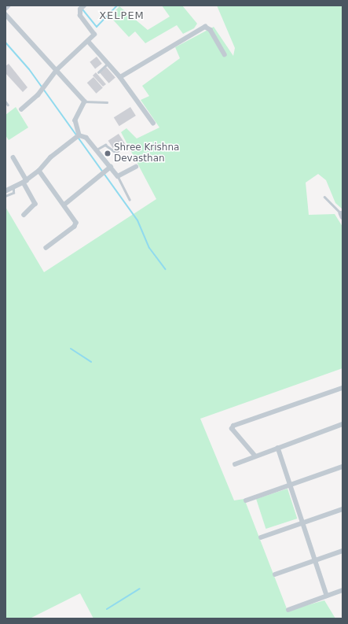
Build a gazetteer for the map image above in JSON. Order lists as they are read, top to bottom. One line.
{"districts":["XELPEM"],"places":["Shree Krishna Devasthan"]}
